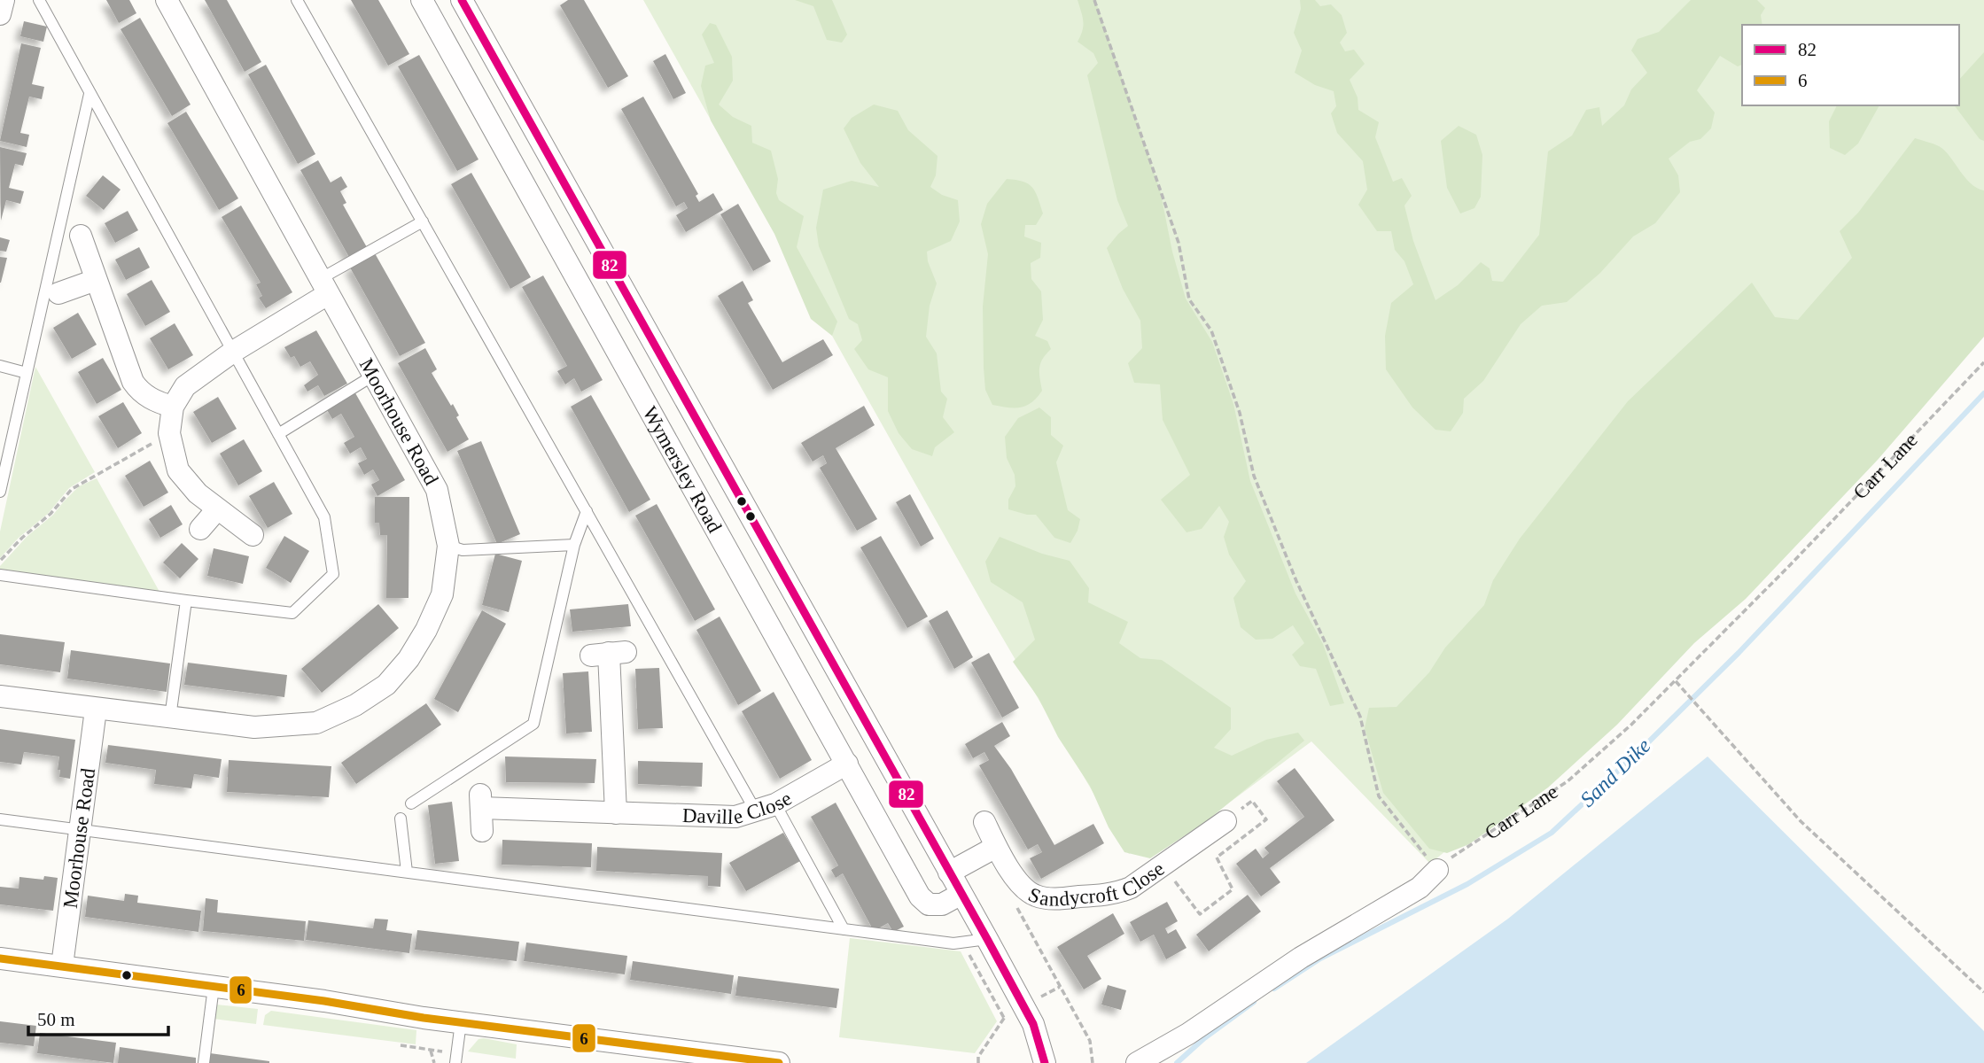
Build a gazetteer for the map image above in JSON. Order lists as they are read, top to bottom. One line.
{"streets":{"street":["Moorhouse Road","Wymersley Road","Daville Close","Sandycroft Close"],"path":["Carr Lane"]},"crossings":[["Wymersley Road","Daville Close"]],"water":["Sand Dike"],"lines":["transit line 82","transit line 6"],"legend":["82","6"],"scale_bar":"50 m"}
